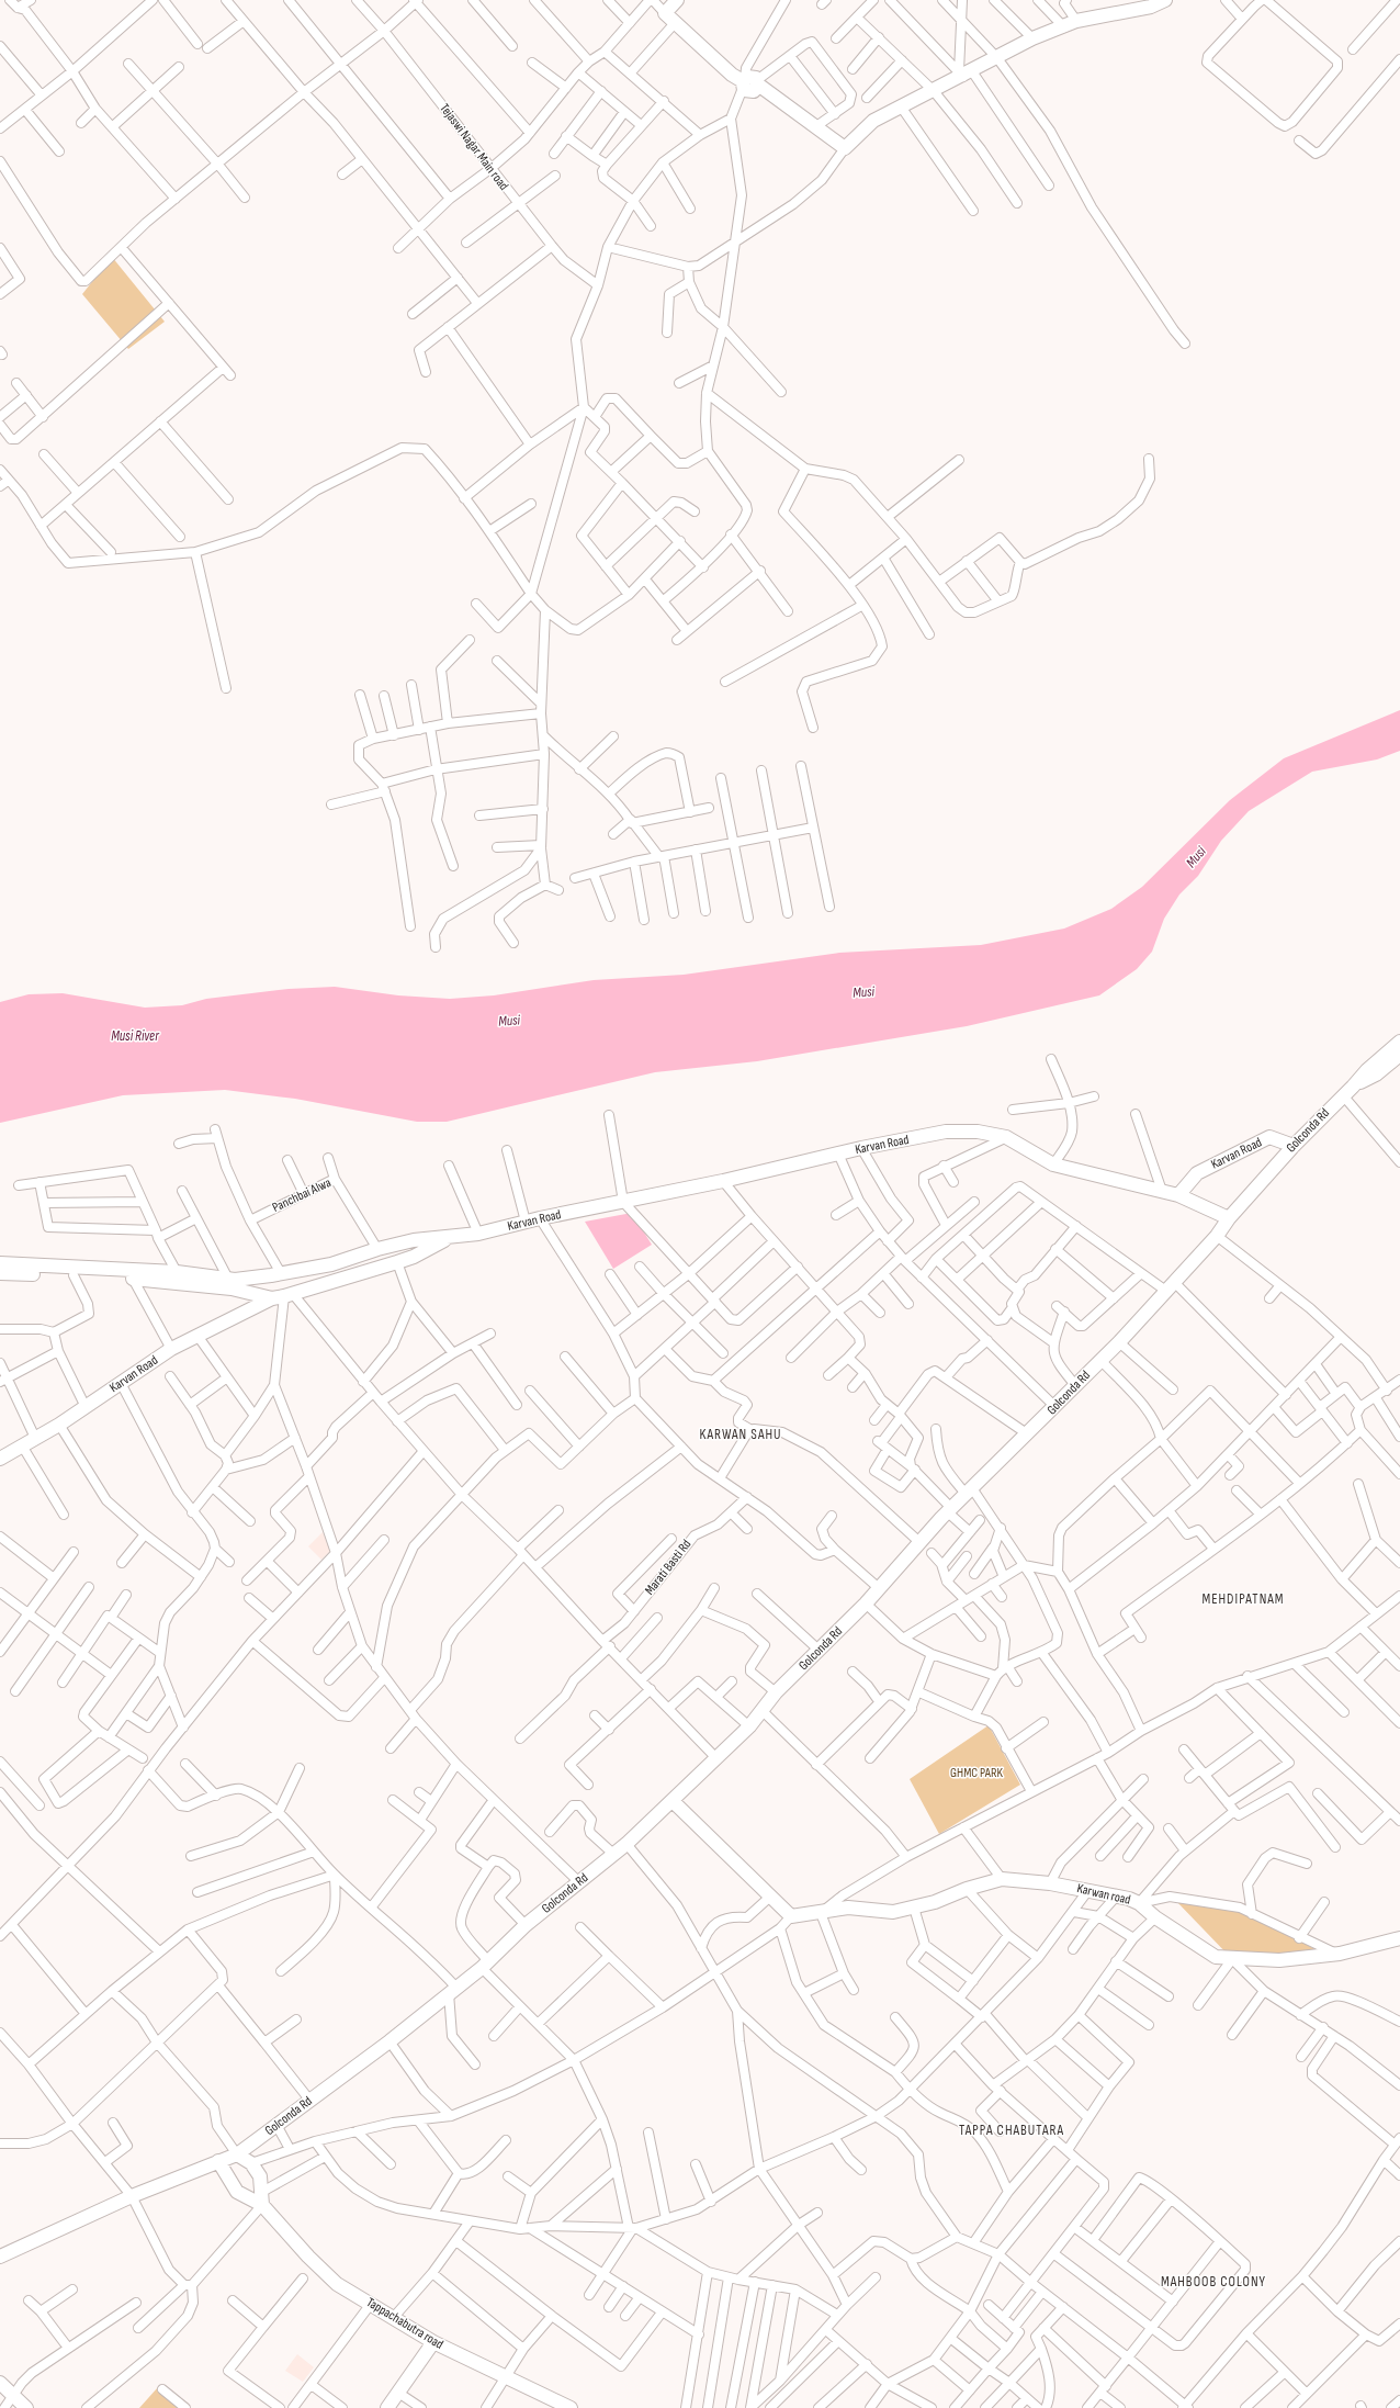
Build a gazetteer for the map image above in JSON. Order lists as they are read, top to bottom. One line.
{"streets":{"street":["Tejaswi Nagar Main road","Golconda Rd","Karvan Road","Panchbai Alwa","Marati Basti Rd","Karwan road","Tappachabutra road"]},"crossings":[["Golconda Rd","Karvan Road"],["Golconda Rd","Tappachabutra road"],["Karvan Road","Panchbai Alwa"]],"districts":["KARWAN SAHU","MEHDIPATNAM","TAPPA CHABUTARA","MAHBOOB COLONY"],"water":["Musi","Musi River"],"parks":["GHMC PARK"]}
